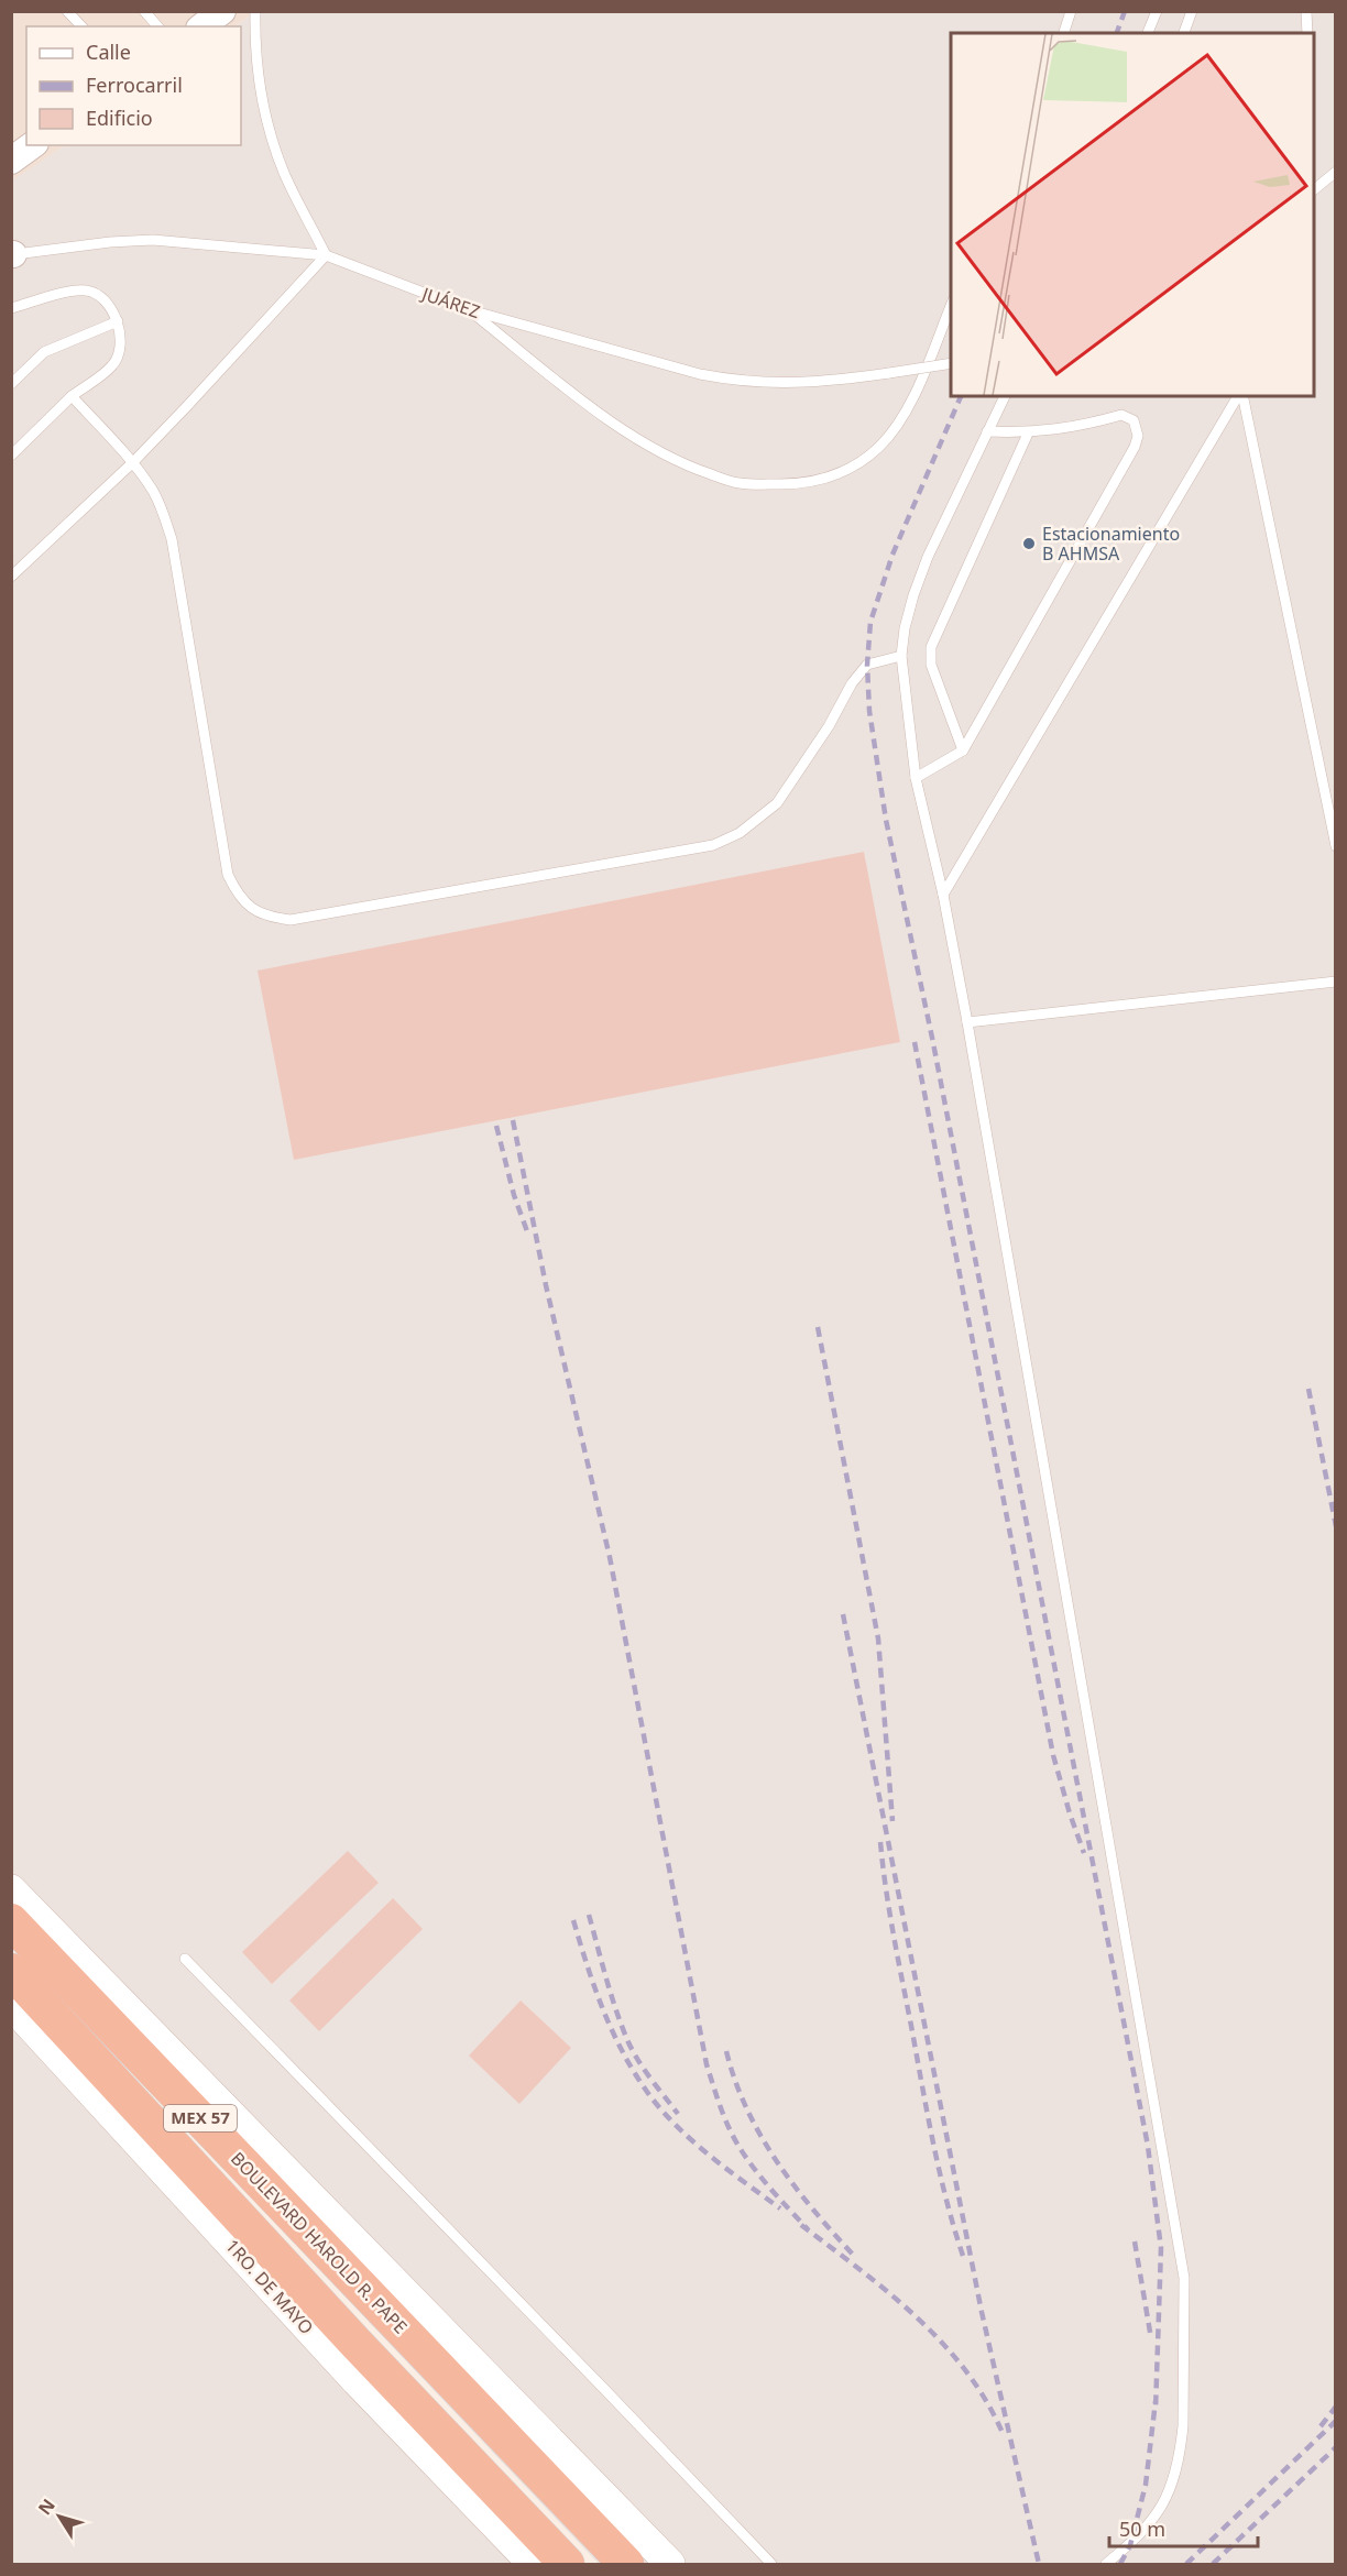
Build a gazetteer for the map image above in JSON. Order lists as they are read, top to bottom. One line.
{"streets":{"highway":["MEX 57","BOULEVARD HAROLD R. PAPE"],"main road":["1RO. DE MAYO"],"lane":["JUÁREZ"]},"places":["Estacionamiento B AHMSA"],"legend":["Calle","Ferrocarril","Edificio"],"scale_bar":"50 m","north":"top left"}
